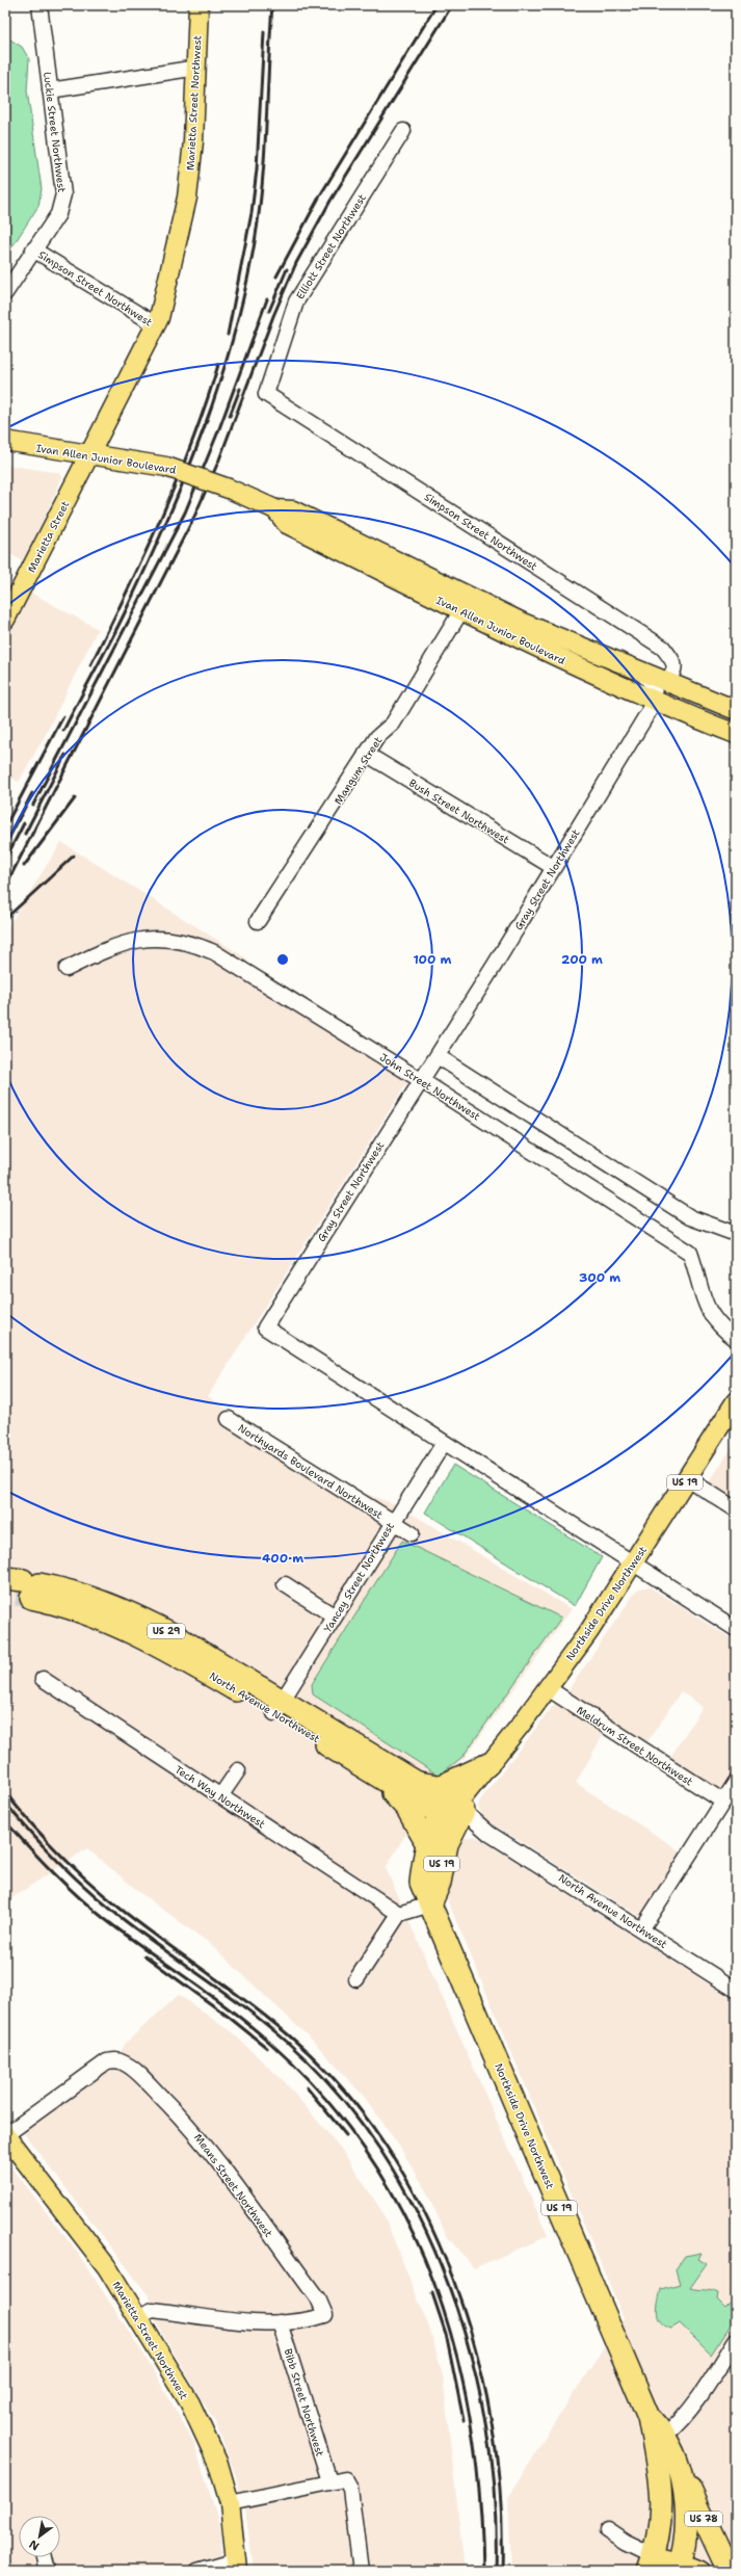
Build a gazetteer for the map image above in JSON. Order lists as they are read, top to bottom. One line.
{"streets":{"highway":["US 19","Northside Drive Northwest","US 29","North Avenue Northwest","US 78"],"main road":["Marietta Street Northwest","Ivan Allen Junior Boulevard","Marietta Street"],"street":["Luckie Street Northwest","Elliott Street Northwest","Simpson Street Northwest","Mangum Street","Bush Street Northwest","Gray Street Northwest","John Street Northwest","Northyards Boulevard Northwest","Yancey Street Northwest","Meldrum Street Northwest","Tech Way Northwest","Means Street Northwest","Bibb Street Northwest"]},"crossings":[["Marietta Street Northwest","Simpson Street Northwest"],["Marietta Street Northwest","Ivan Allen Junior Boulevard"],["Marietta Street Northwest","Marietta Street"],["Marietta Street Northwest","Means Street Northwest"],["Luckie Street Northwest","Simpson Street Northwest"],["Elliott Street Northwest","Simpson Street Northwest"],["Simpson Street Northwest","Ivan Allen Junior Boulevard"],["Ivan Allen Junior Boulevard","Marietta Street"],["Ivan Allen Junior Boulevard","Mangum Street"],["Ivan Allen Junior Boulevard","Gray Street Northwest"],["Mangum Street","Bush Street Northwest"],["Bush Street Northwest","Gray Street Northwest"],["Gray Street Northwest","John Street Northwest"],["Gray Street Northwest","Yancey Street Northwest"],["Northyards Boulevard Northwest","Yancey Street Northwest"],["Yancey Street Northwest","North Avenue Northwest"],["Northside Drive Northwest","US 29"],["Northside Drive Northwest","North Avenue Northwest"],["Northside Drive Northwest","Meldrum Street Northwest"],["Northside Drive Northwest","US 78"],["US 29","North Avenue Northwest"],["Means Street Northwest","Bibb Street Northwest"]],"north":"bottom left","rings":["100 m","200 m","300 m","400 m"]}
